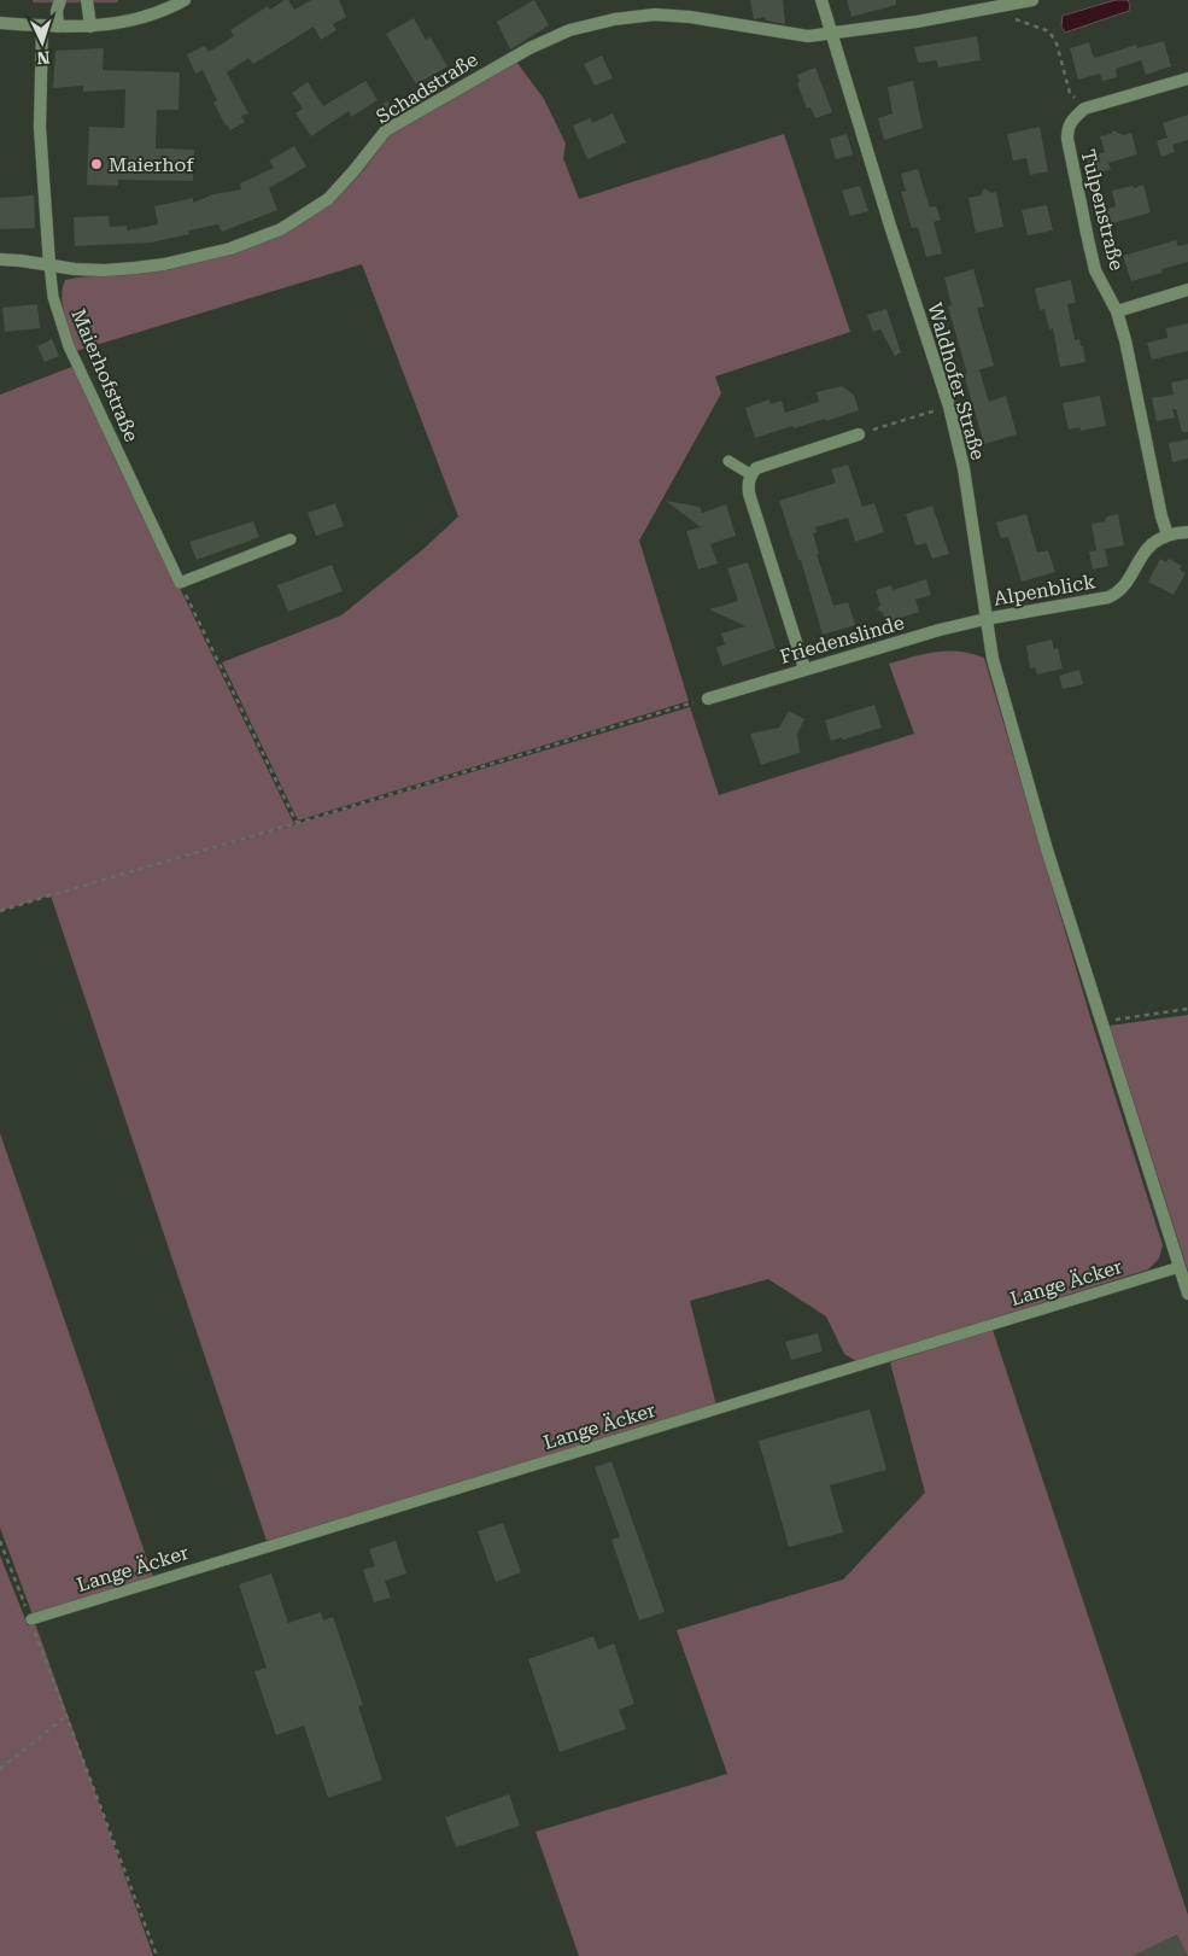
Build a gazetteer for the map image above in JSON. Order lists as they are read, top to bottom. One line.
{"streets":{"street":["Schadstraße","Tulpenstraße","Maierhofstraße","Waldhofer Straße","Alpenblick","Friedenslinde"],"lane":["Lange Äcker"]},"crossings":[["Schadstraße","Maierhofstraße"],["Schadstraße","Waldhofer Straße"],["Tulpenstraße","Alpenblick"],["Waldhofer Straße","Alpenblick"],["Waldhofer Straße","Friedenslinde"],["Waldhofer Straße","Lange Äcker"],["Alpenblick","Friedenslinde"]],"places":["Maierhof"],"north":"bottom"}
